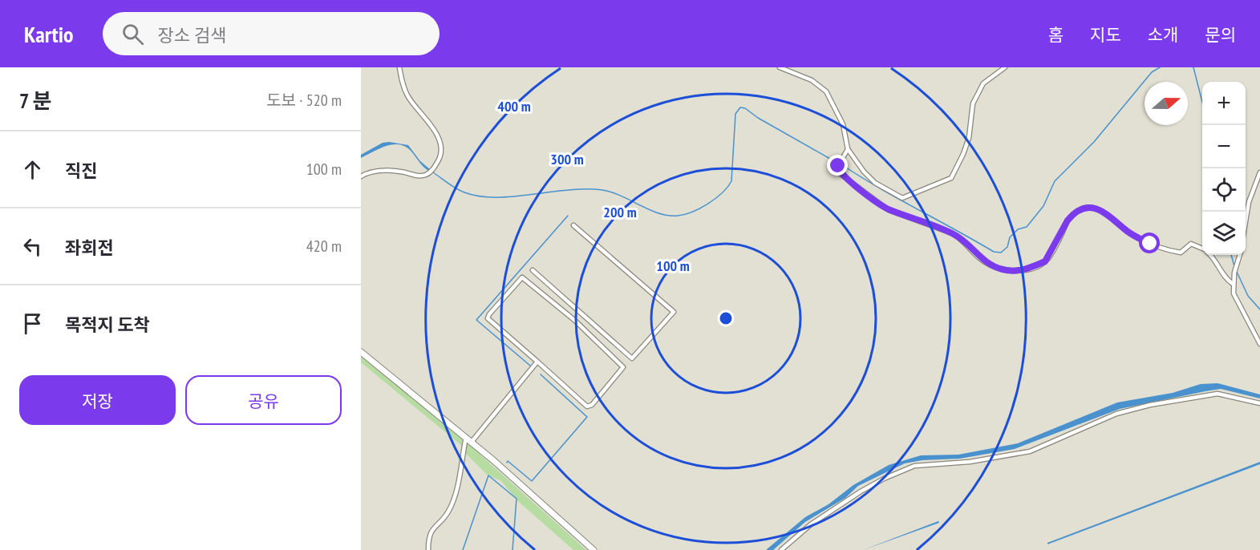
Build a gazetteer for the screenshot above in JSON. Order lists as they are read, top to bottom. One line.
{"north":"right","page":{"header":"Kartio","search":"장소 검색","nav":["홈","지도","소개","문의"],"heading":["7 분","도보 · 520 m"],"map_buttons":["+","−"],"list":[["직진","100 m"],["좌회전","420 m"],"목적지 도착"],"buttons":["저장","공유"]},"rings":["400 m","300 m","200 m","100 m"]}
